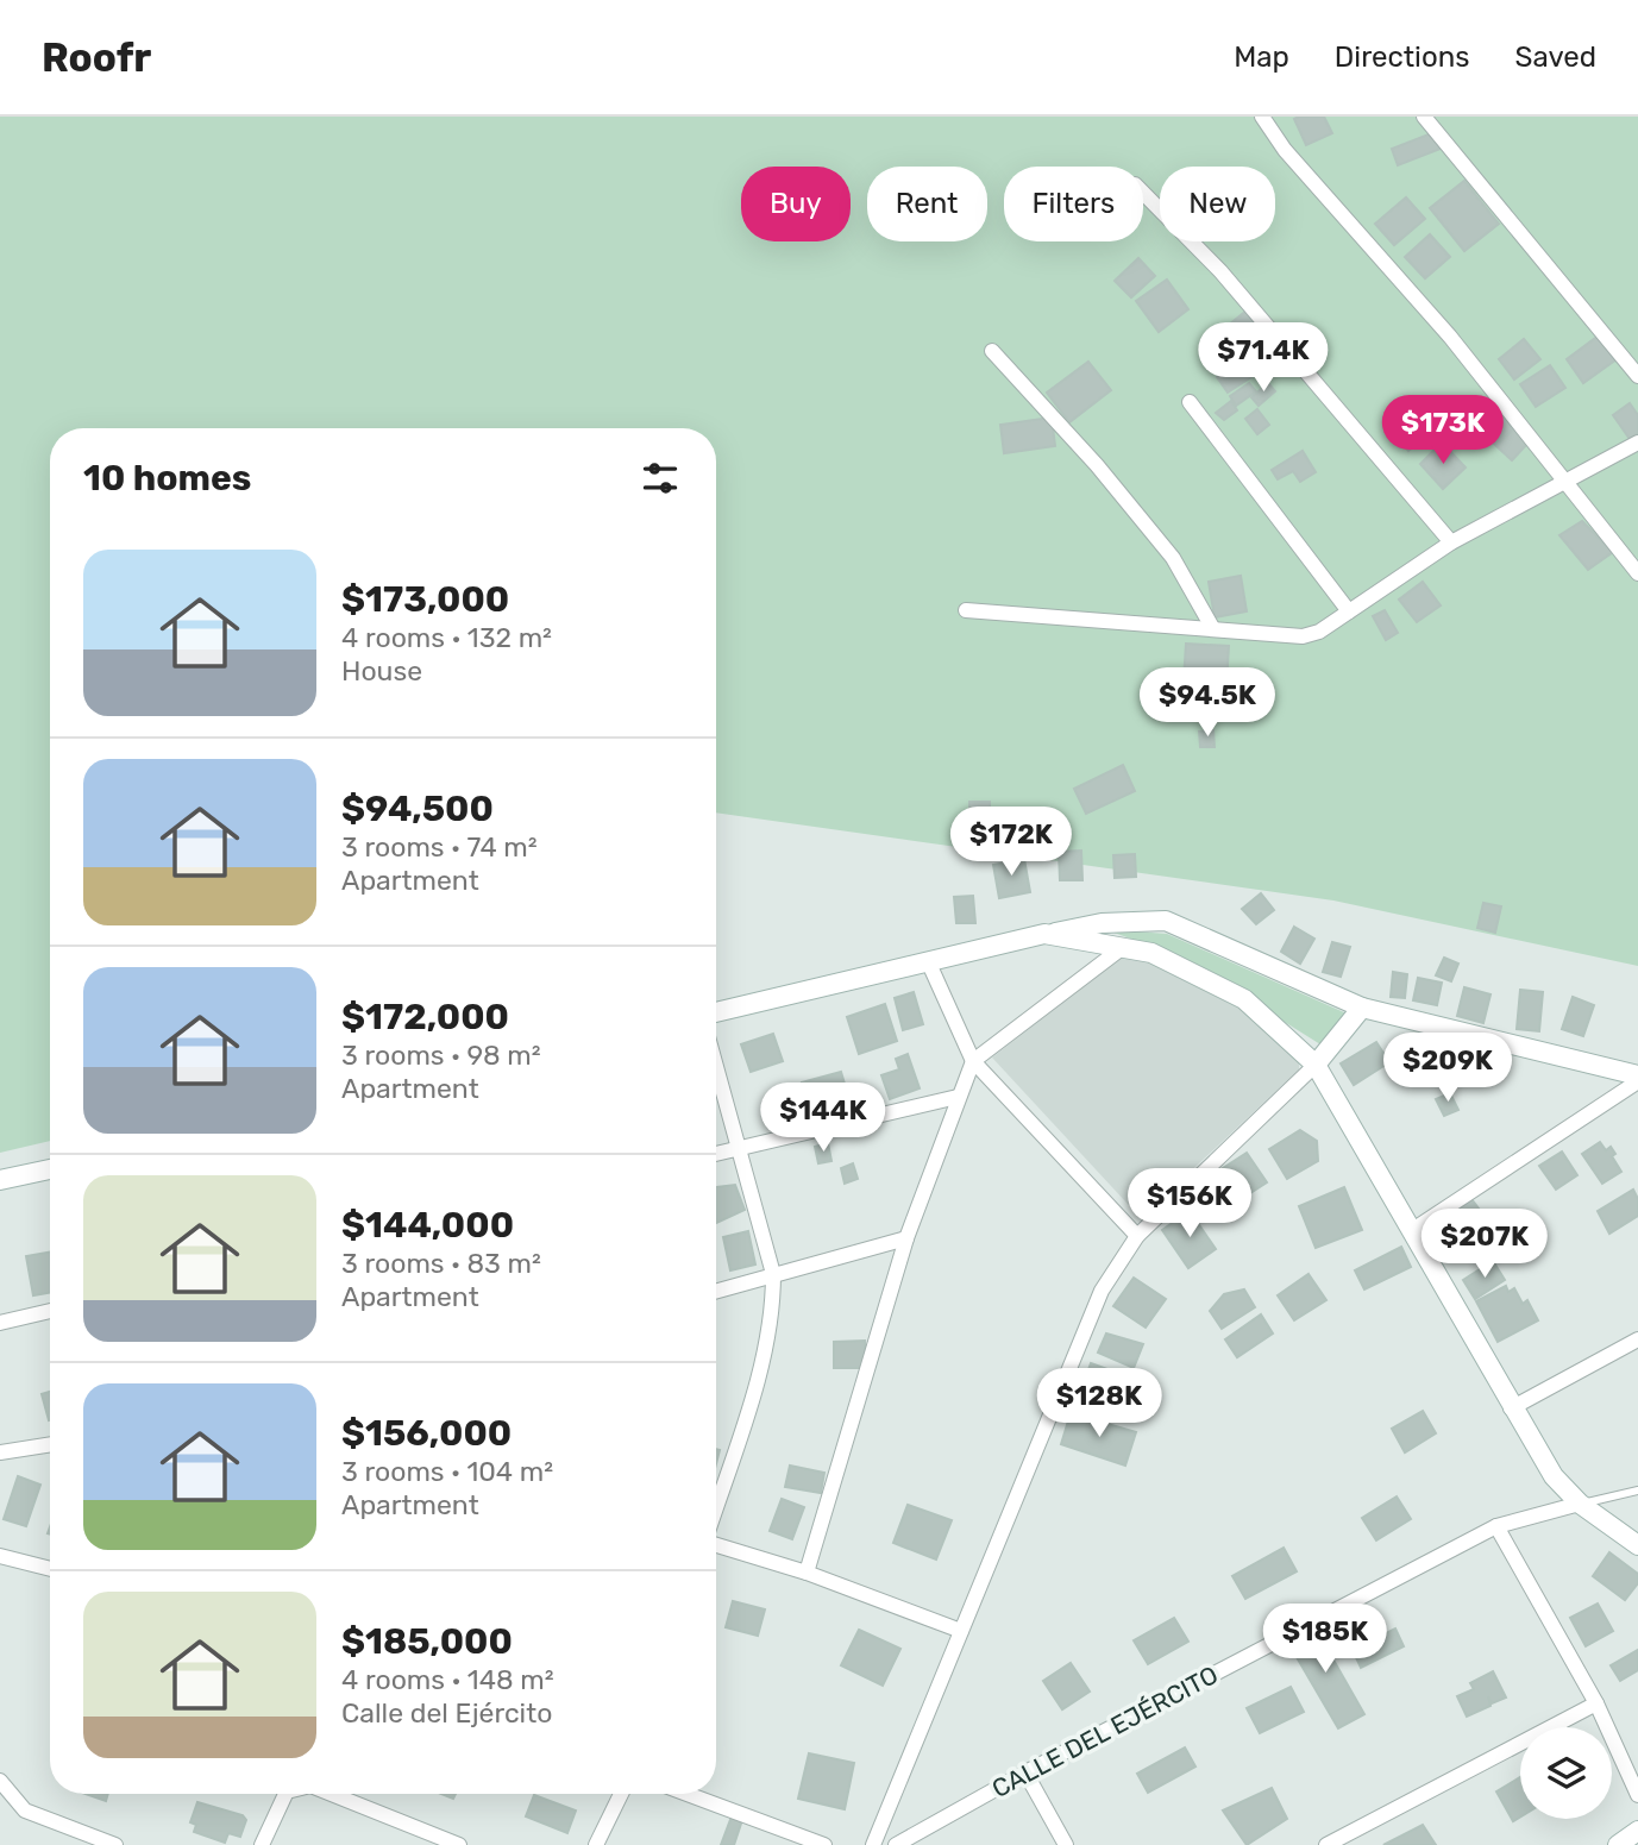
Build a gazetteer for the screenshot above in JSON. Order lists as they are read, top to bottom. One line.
{"streets":{"street":["CALLE DEL EJÉRCITO"]},"page":{"header":"Roofr","nav":["Map","Directions","Saved"],"chip":["Buy","Rent","Filters","New"],"price":["$71.4K","$173K","$94.5K","$172K","$209K","$144K","$156K","$207K","$128K","$185K"],"heading":"10 homes","list":[{"name":"$173,000","note":"4 rooms · 132 m² · House"},{"name":"$94,500","note":"3 rooms · 74 m² · Apartment"},{"name":"$172,000","note":"3 rooms · 98 m² · Apartment"},{"name":"$144,000","note":"3 rooms · 83 m² · Apartment"},{"name":"$156,000","note":"3 rooms · 104 m² · Apartment"},{"name":"$185,000","note":"4 rooms · 148 m² · Calle del Ejército"}]}}
